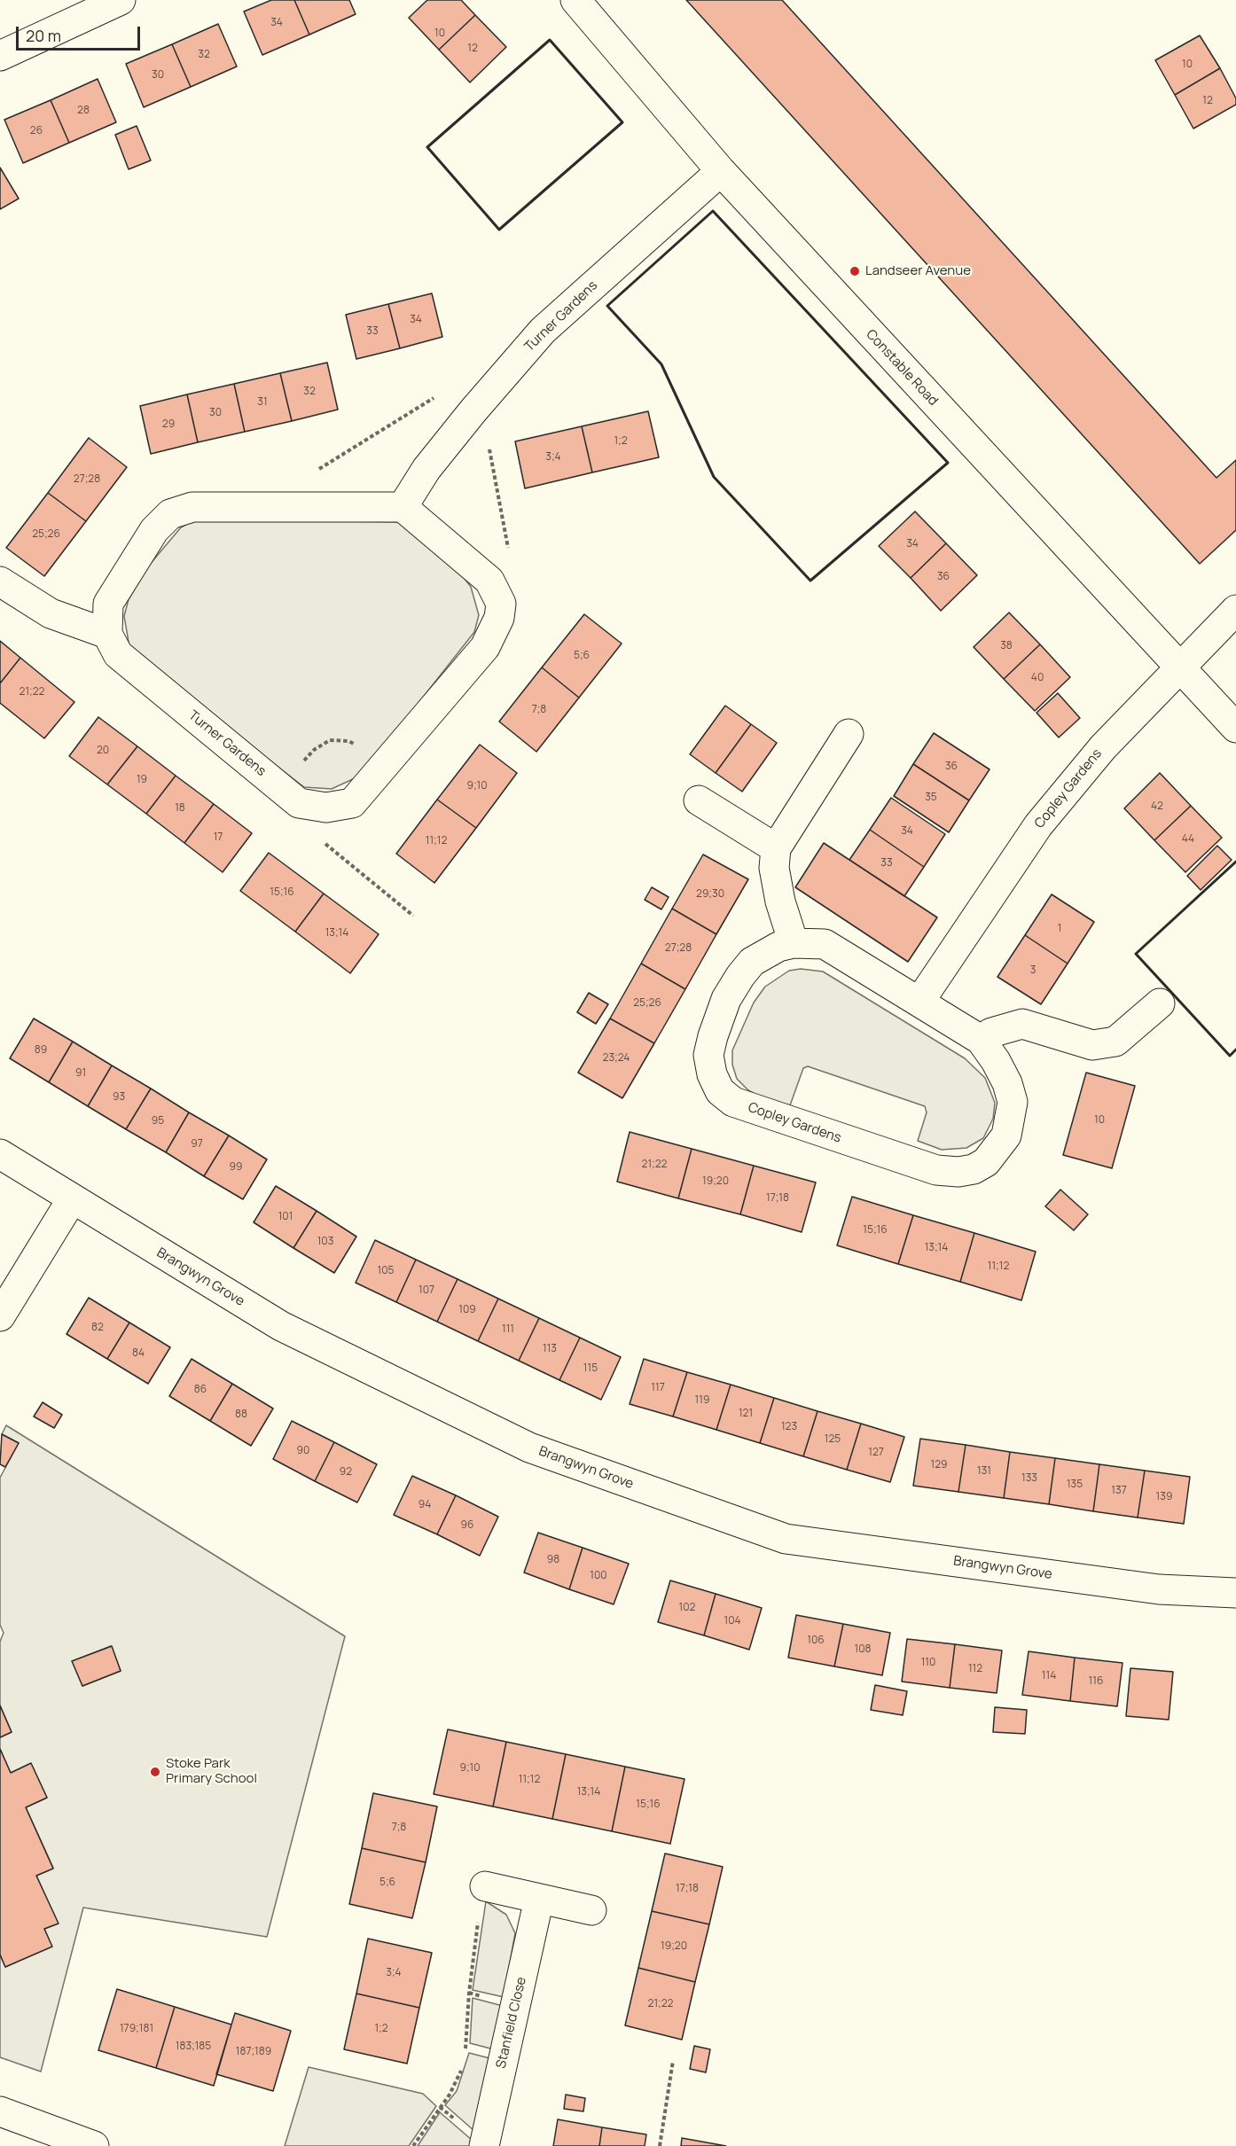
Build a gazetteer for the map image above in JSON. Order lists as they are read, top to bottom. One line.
{"streets":{"street":["Turner Gardens","Constable Road","Copley Gardens","Brangwyn Grove","Stanfield Close"]},"crossings":[["Turner Gardens","Constable Road"],["Constable Road","Copley Gardens"]],"places":["Landseer Avenue","Stoke Park Primary School"],"house_numbers":["34","10","12","32","10","30","12","28","26","34","33","32","31","30","29","1;2","3;4","27;28","25;26","34","36","38","5;6","40","21;22","7;8","20","36","19","9;10","35","42","18","34","17","44","11;12","33","15;16","29;30","1","13;14","27;28","3","25;26","89","23;24","91","93","10","95","97","21;22","99","19;20","17;18","101","15;16","103","13;14","11;12","105","107","109","82","111","113","84","115","117","86","119","121","88","123","125","90","127","129","131","92","133","135","137","139","94","96","98","100","102","104","106","108","110","112","114","116","9;10","11;12","13;14","15;16","7;8","5;6","17;18","19;20","3;4","21;22","179;181","1;2","183;185","187;189"],"scale_bar":"20 m"}
